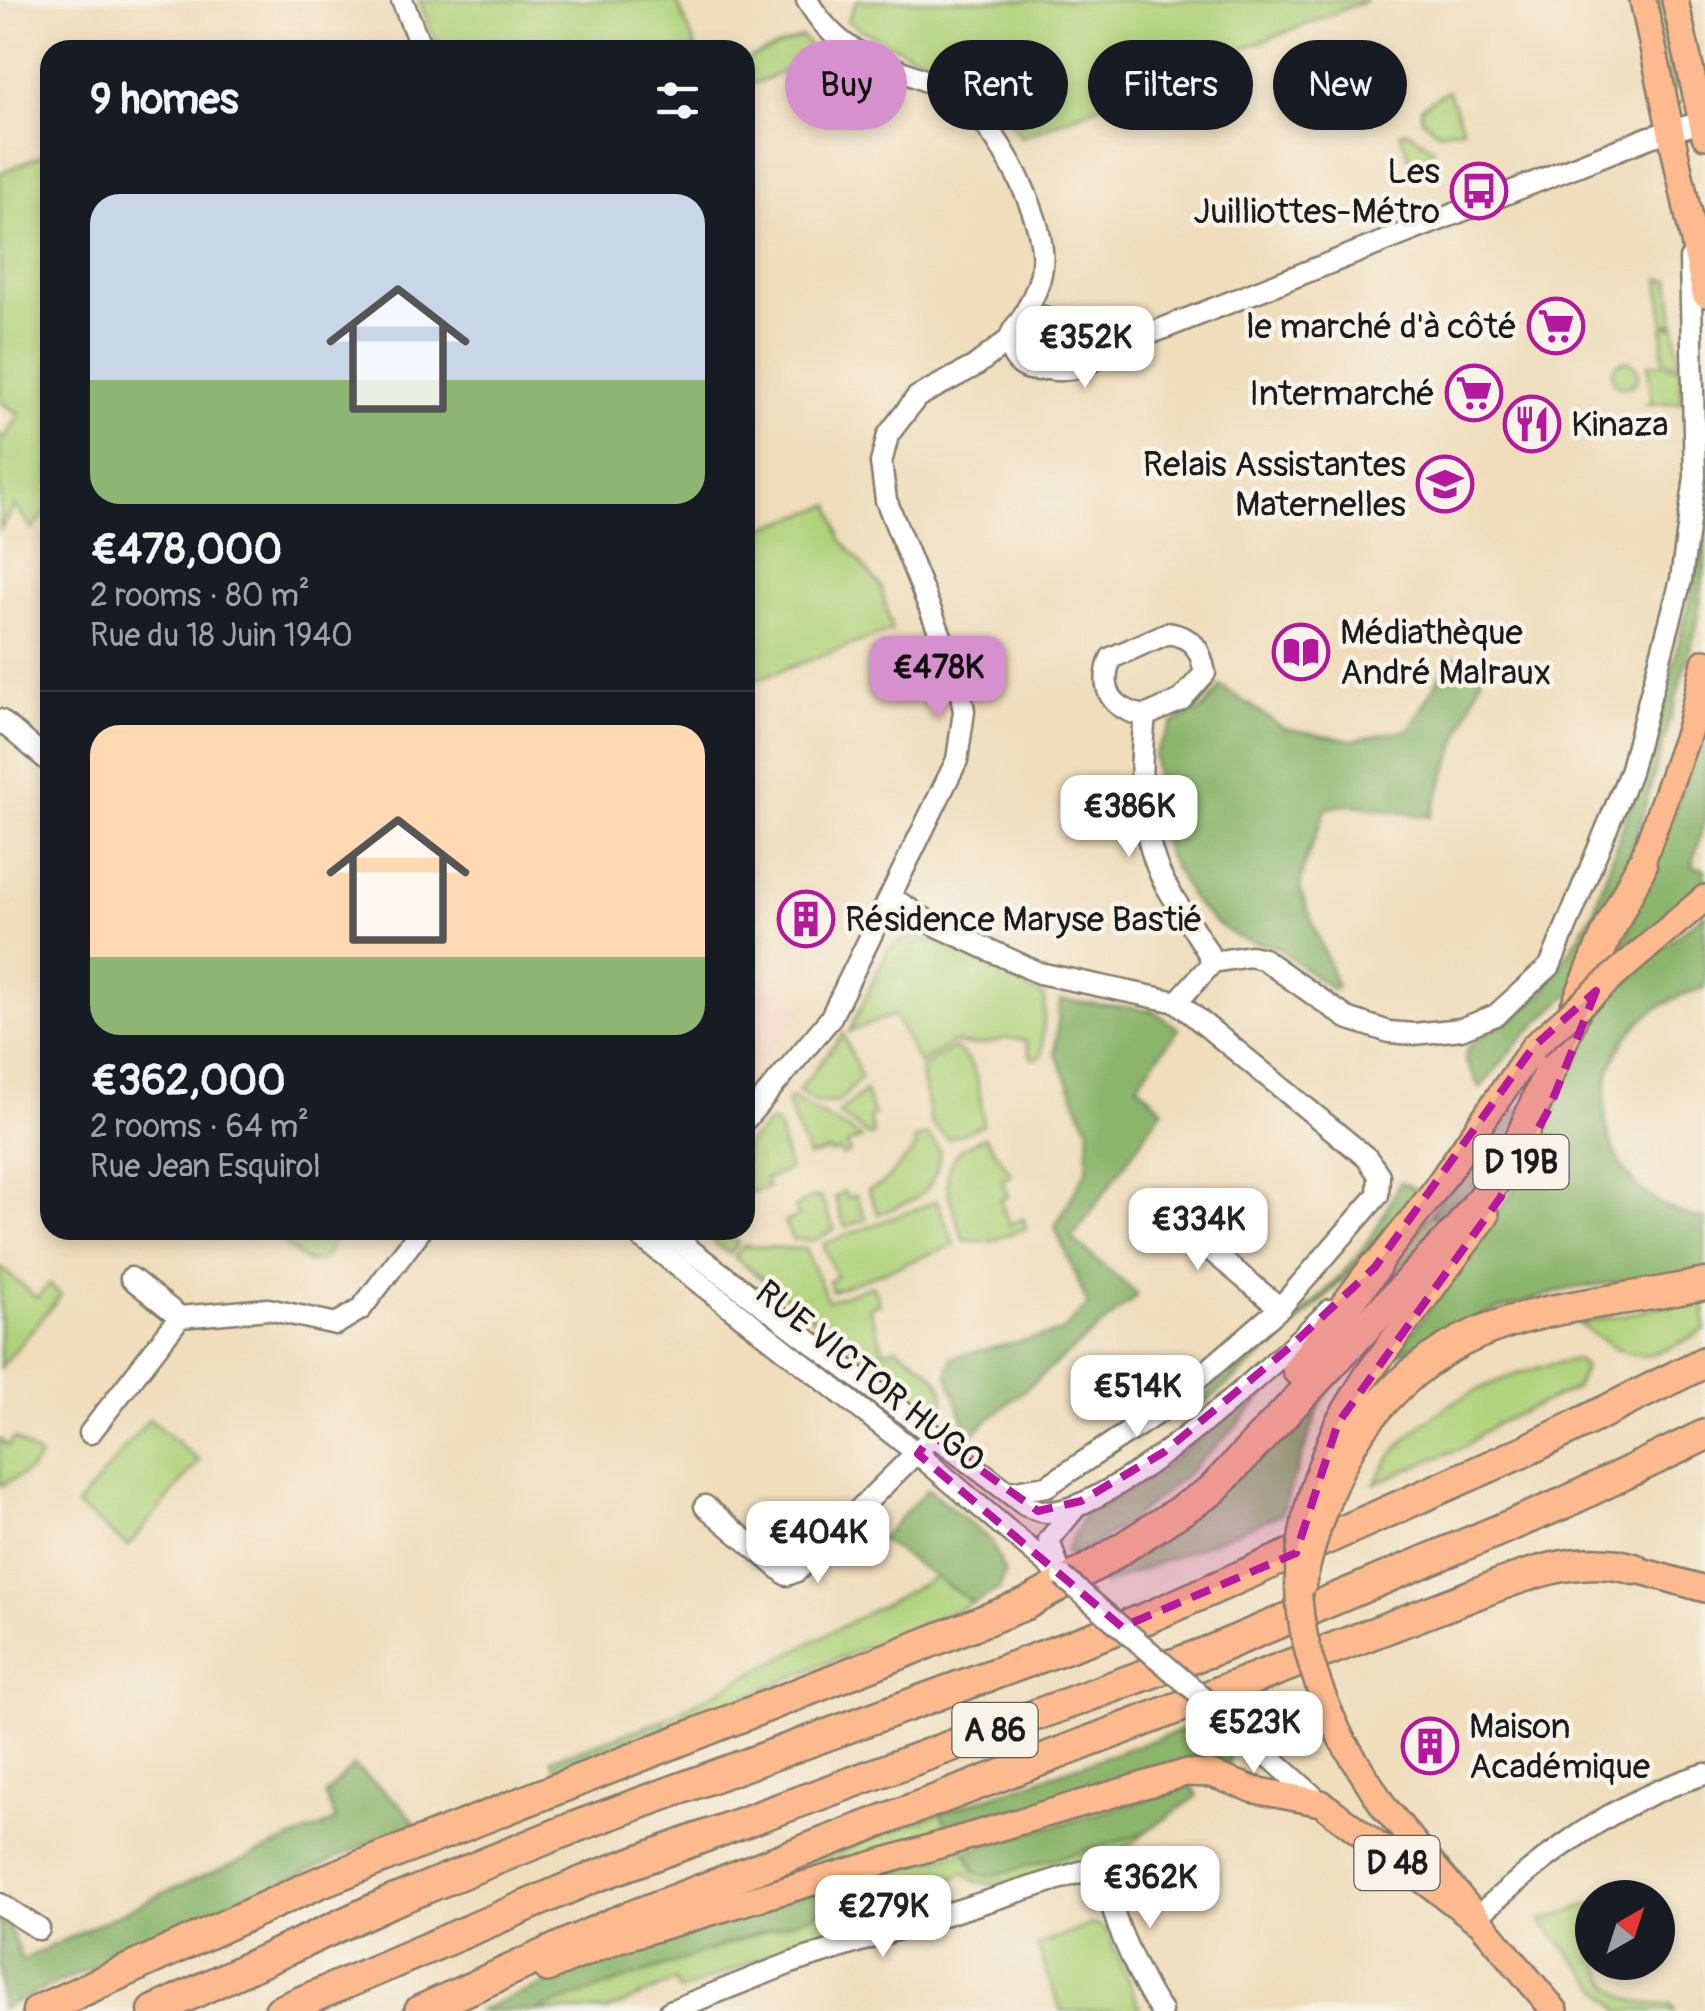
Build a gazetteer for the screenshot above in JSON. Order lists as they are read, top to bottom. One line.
{"streets":{"highway":["A 86"],"main road":["D 19B","D 48"],"street":["RUE VICTOR HUGO"]},"crossings":[["RUE VICTOR HUGO","D 48"]],"places":{"bus stop":["Les Juilliottes-Métro"],"supermarket":["le marché d'à côté","Intermarché"],"restaurant":["Kinaza"],"school or university":["Relais Assistantes Maternelles"],"library":["Médiathèque André Malraux"],"building":["Résidence Maryse Bastié","Maison Académique"]},"north":"top right","page":{"chip":["Buy","Rent","Filters","New"],"heading":"9 homes","list":[{"name":"€478,000","note":"2 rooms · 80 m² · Rue du 18 Juin 1940"},{"name":"€362,000","note":"2 rooms · 64 m² · Rue Jean Esquirol"}],"price":["€352K","€478K","€386K","€334K","€514K","€404K","€523K","€362K","€279K"]}}
